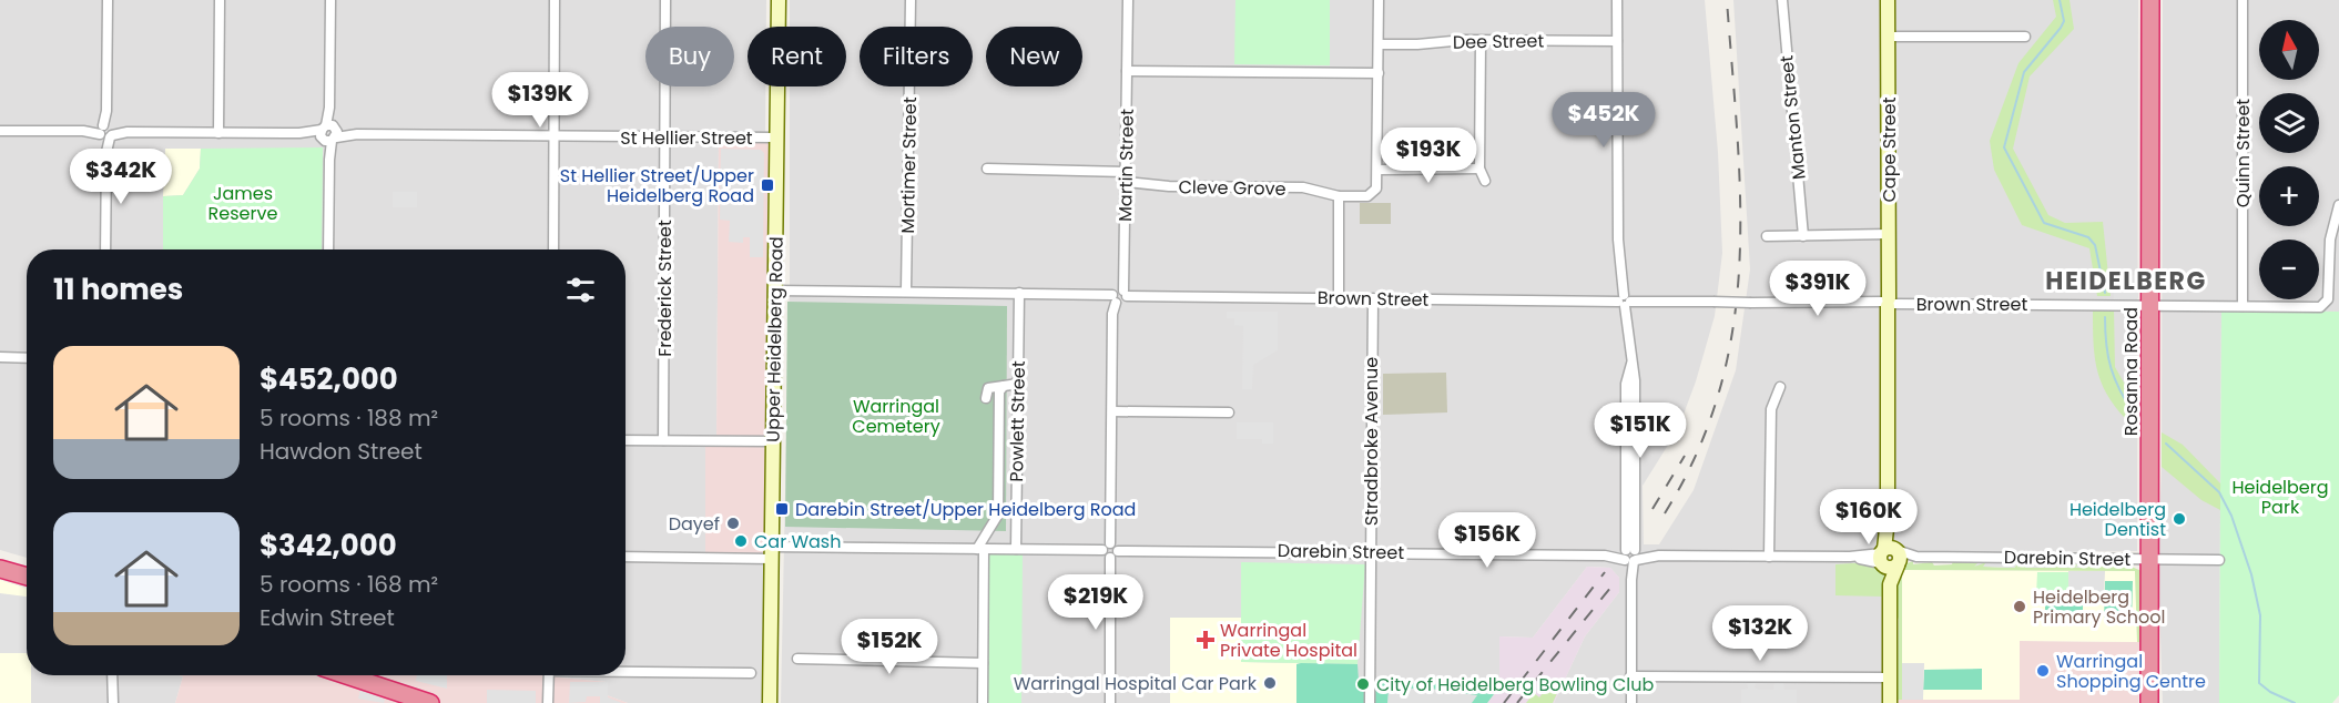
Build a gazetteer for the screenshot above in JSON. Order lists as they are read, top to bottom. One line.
{"streets":{"highway":["Rosanna Road"],"main road":["Cape Street","Upper Heidelberg Road"],"street":["Dee Street","Manton Street","St Hellier Street","Quinn Street","Mortimer Street","Martin Street","Cleve Grove","Frederick Street","Brown Street","Powlett Street","Stradbroke Avenue","Darebin Street"]},"crossings":[["St Hellier Street","Frederick Street"],["St Hellier Street","Upper Heidelberg Road"],["Cape Street","Brown Street"],["Cape Street","Darebin Street"],["Quinn Street","Brown Street"],["Martin Street","Cleve Grove"],["Martin Street","Brown Street"],["Brown Street","Rosanna Road"],["Brown Street","Stradbroke Avenue"],["Rosanna Road","Darebin Street"],["Stradbroke Avenue","Darebin Street"]],"districts":["HEIDELBERG"],"parks":["James Reserve","Warringal Cemetery","Heidelberg Park"],"places":{"transit":["St Hellier Street/Upper Heidelberg Road","Darebin Street/Upper Heidelberg Road"],"other":["Heidelberg Dentist","Dayef","Car Wash","Heidelberg Primary School","Warringal Shopping Centre","Warringal Hospital Car Park","City of Heidelberg Bowling Club"],"health":["Warringal Private Hospital"]},"north":"top","page":{"map_buttons":["+","−"],"chip":["Buy","Rent","Filters","New"],"price":["$139K","$452K","$193K","$342K","$391K","$151K","$160K","$156K","$219K","$132K","$152K"],"heading":"11 homes","list":[{"name":"$452,000","note":"5 rooms · 188 m² · Hawdon Street"},{"name":"$342,000","note":"5 rooms · 168 m² · Edwin Street"}]}}
